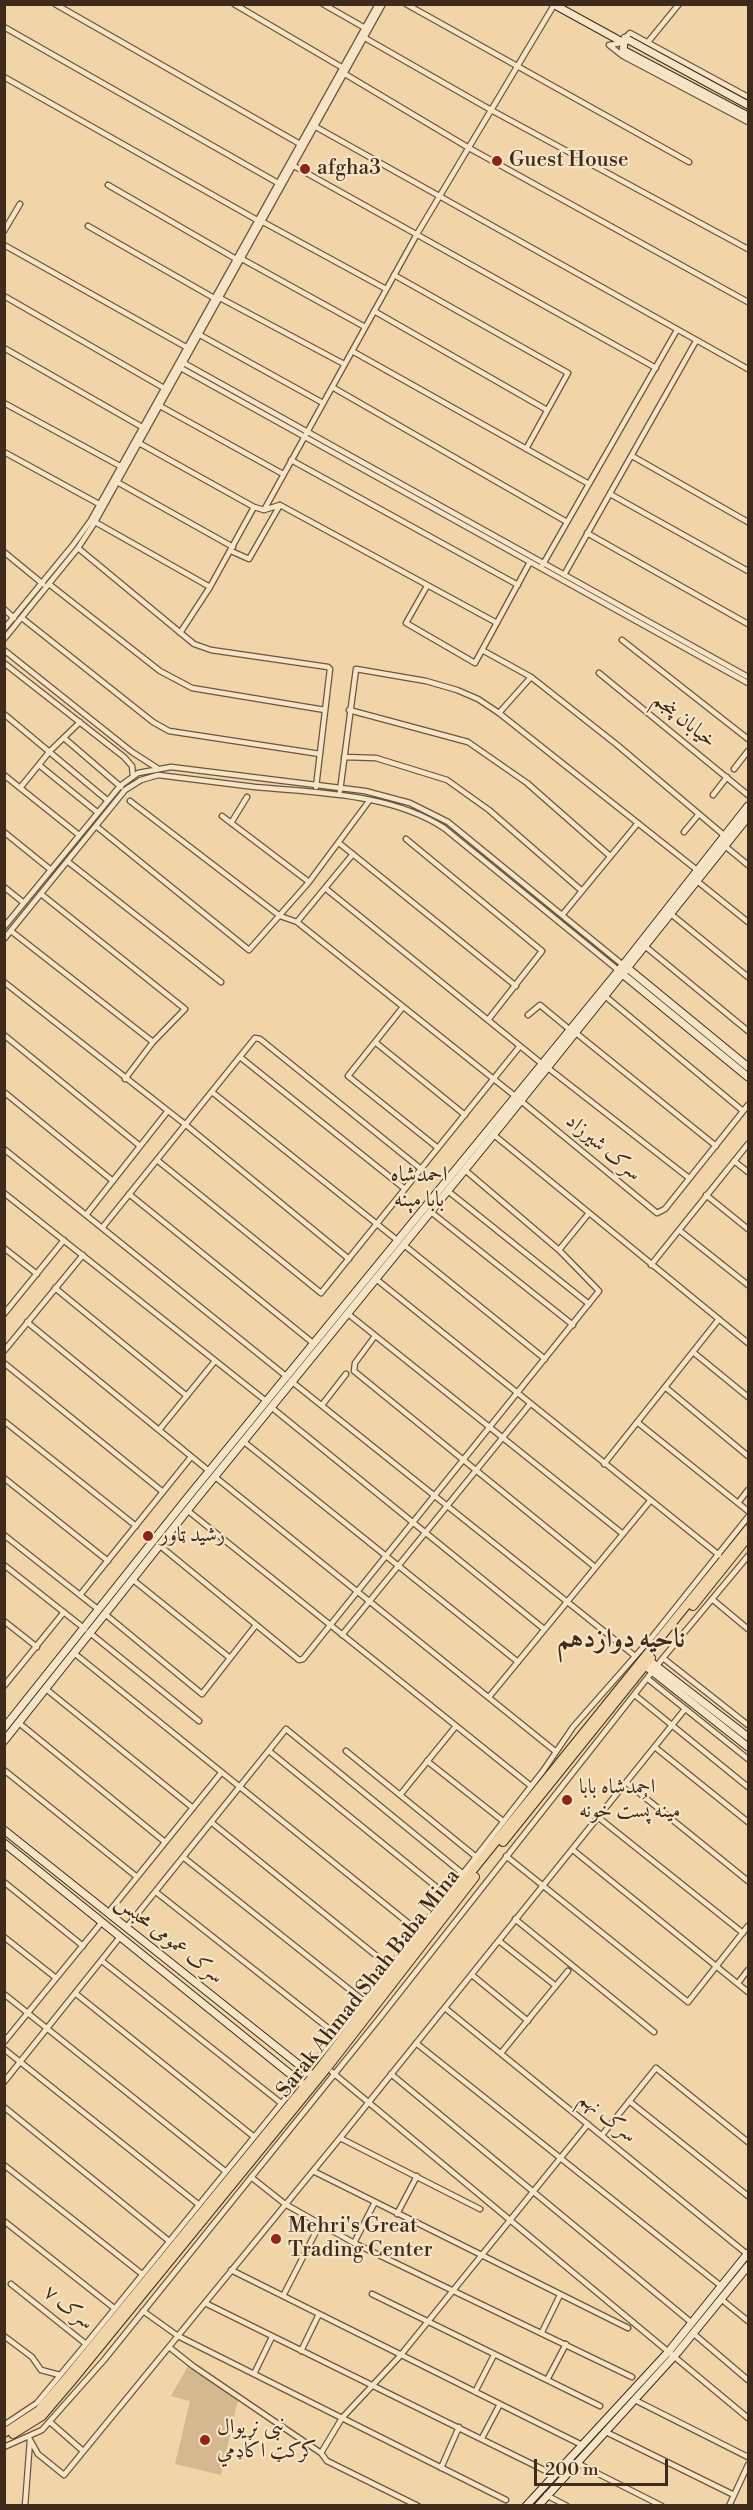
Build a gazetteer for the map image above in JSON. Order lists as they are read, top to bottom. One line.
{"streets":{"highway":["Sarak Ahmad Shah Baba Mina"],"street":["خیابان پنجم","سرک شیرزاد","سرک عمومی محبس","سرک نهم","سرک ۷"]},"crossings":[["Sarak Ahmad Shah Baba Mina","سرک ۷"]],"districts":["احمدشاه بابا مېنه","ناحیه دوازدهم"],"places":["Guest House","afgha3","رشید ټاور","احمدشاه بابا مینه پُست خونه","Mehri's Great Trading Center","نبی نړیوال کرکټ اکاډمي"],"scale_bar":"200 m"}
